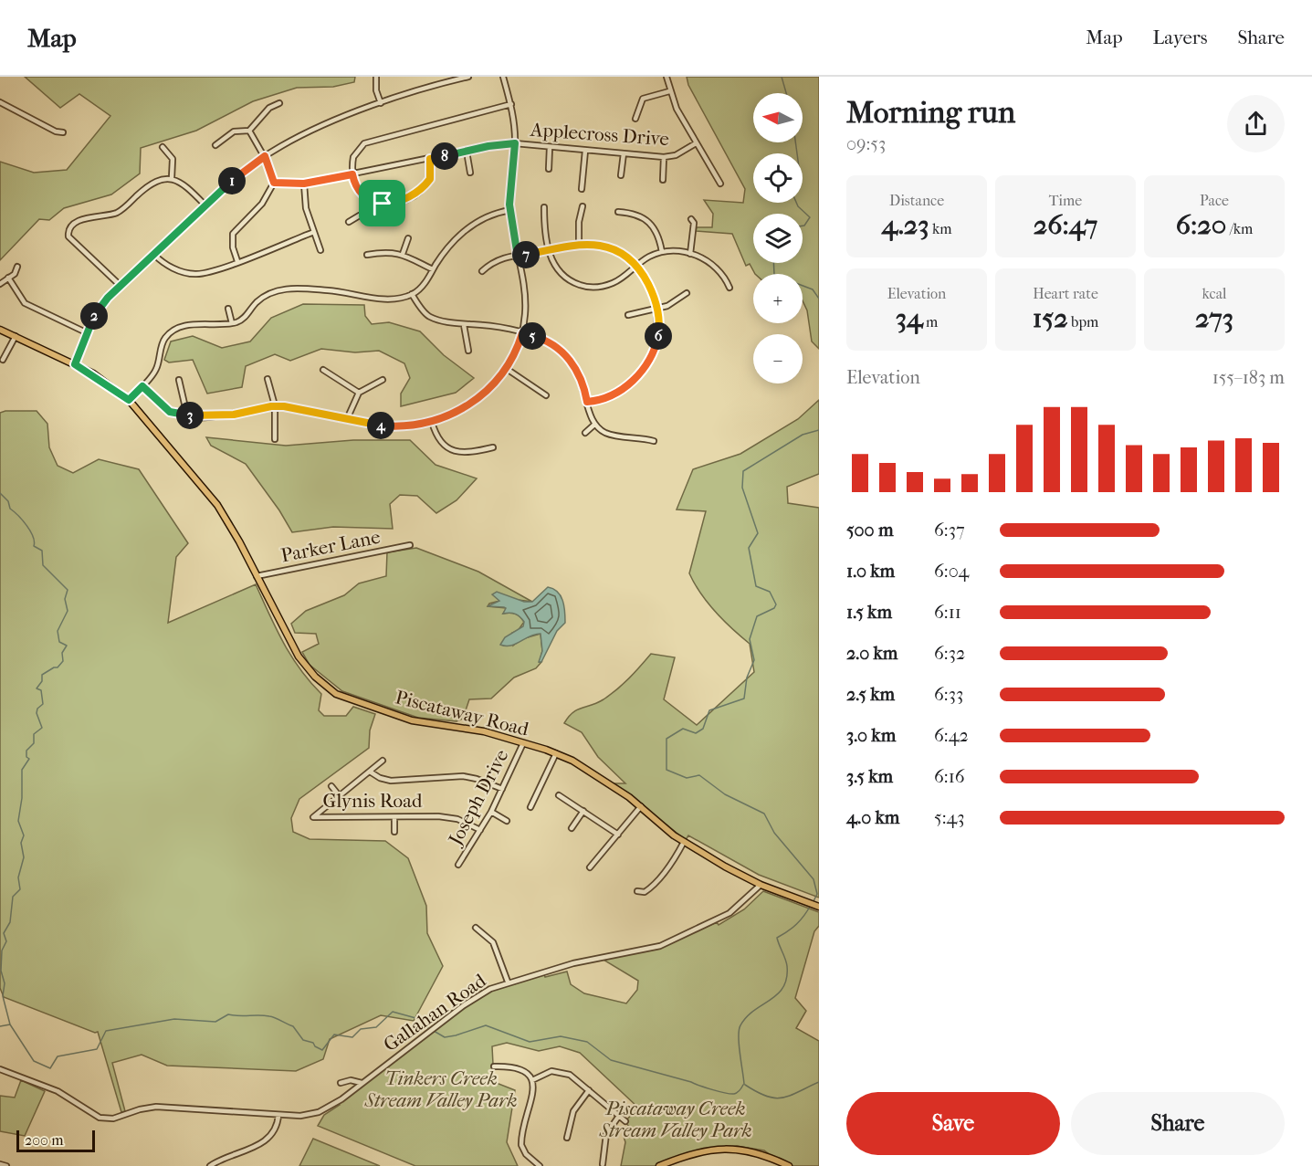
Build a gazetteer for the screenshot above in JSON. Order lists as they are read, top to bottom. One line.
{"streets":{"main road":["Piscataway Road"],"street":["Applecross Drive","Parker Lane","Joseph Drive","Glynis Road","Gallahan Road"]},"crossings":[["Parker Lane","Piscataway Road"],["Piscataway Road","Joseph Drive"],["Piscataway Road","Gallahan Road"],["Joseph Drive","Glynis Road"]],"parks":["Tinkers Creek Stream Valley Park","Piscataway Creek Stream Valley Park"],"scale_bar":"200 m","north":"left","page":{"header":"Map","nav":["Map","Layers","Share"],"heading":["Morning run","09:53"],"map_buttons":["+","−"],"pins":["8","1","7","2","5","6","3","4"],"stats":[["Distance","4.23 km"],["Time","26:47"],["Pace","6:20 /km"],["Elevation","34 m"],["Heart rate","152 bpm"],["kcal","273"]],"chart":["Elevation","155–183 m"],"list":[{"name":"500 m","note":"6:37"},{"name":"1.0 km","note":"6:04"},{"name":"1.5 km","note":"6:11"},{"name":"2.0 km","note":"6:32"},{"name":"2.5 km","note":"6:33"},{"name":"3.0 km","note":"6:42"},{"name":"3.5 km","note":"6:16"},{"name":"4.0 km","note":"5:43"}],"buttons":["Save","Share"],"scale":"200 m"}}
